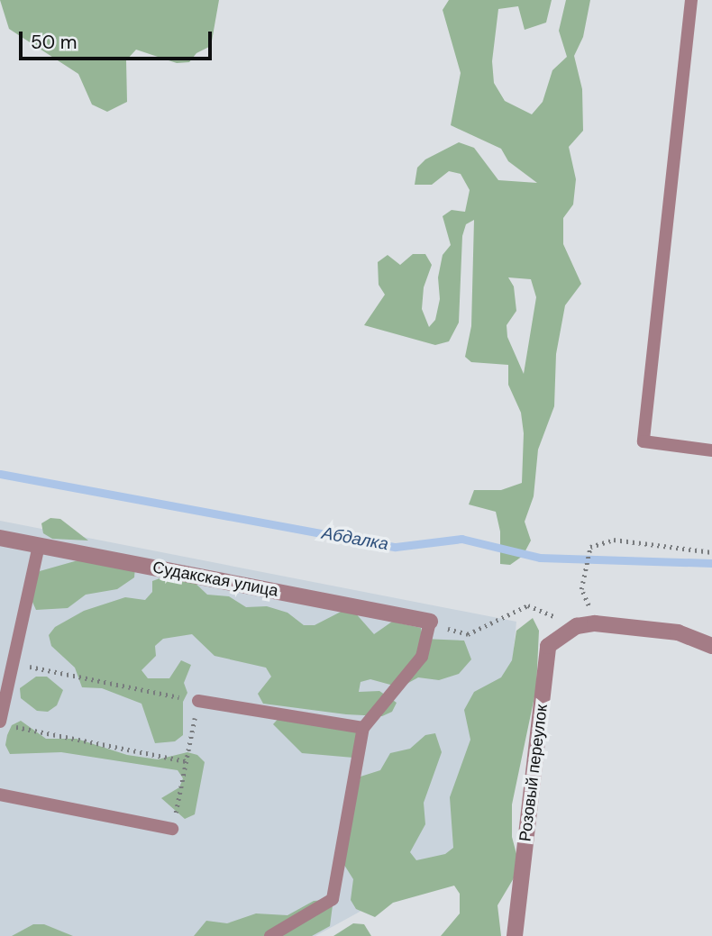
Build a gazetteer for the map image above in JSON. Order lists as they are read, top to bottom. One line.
{"streets":{"street":["Судакская улица","Розовый переулок"]},"water":["Абдалка"],"scale_bar":"50 m"}
